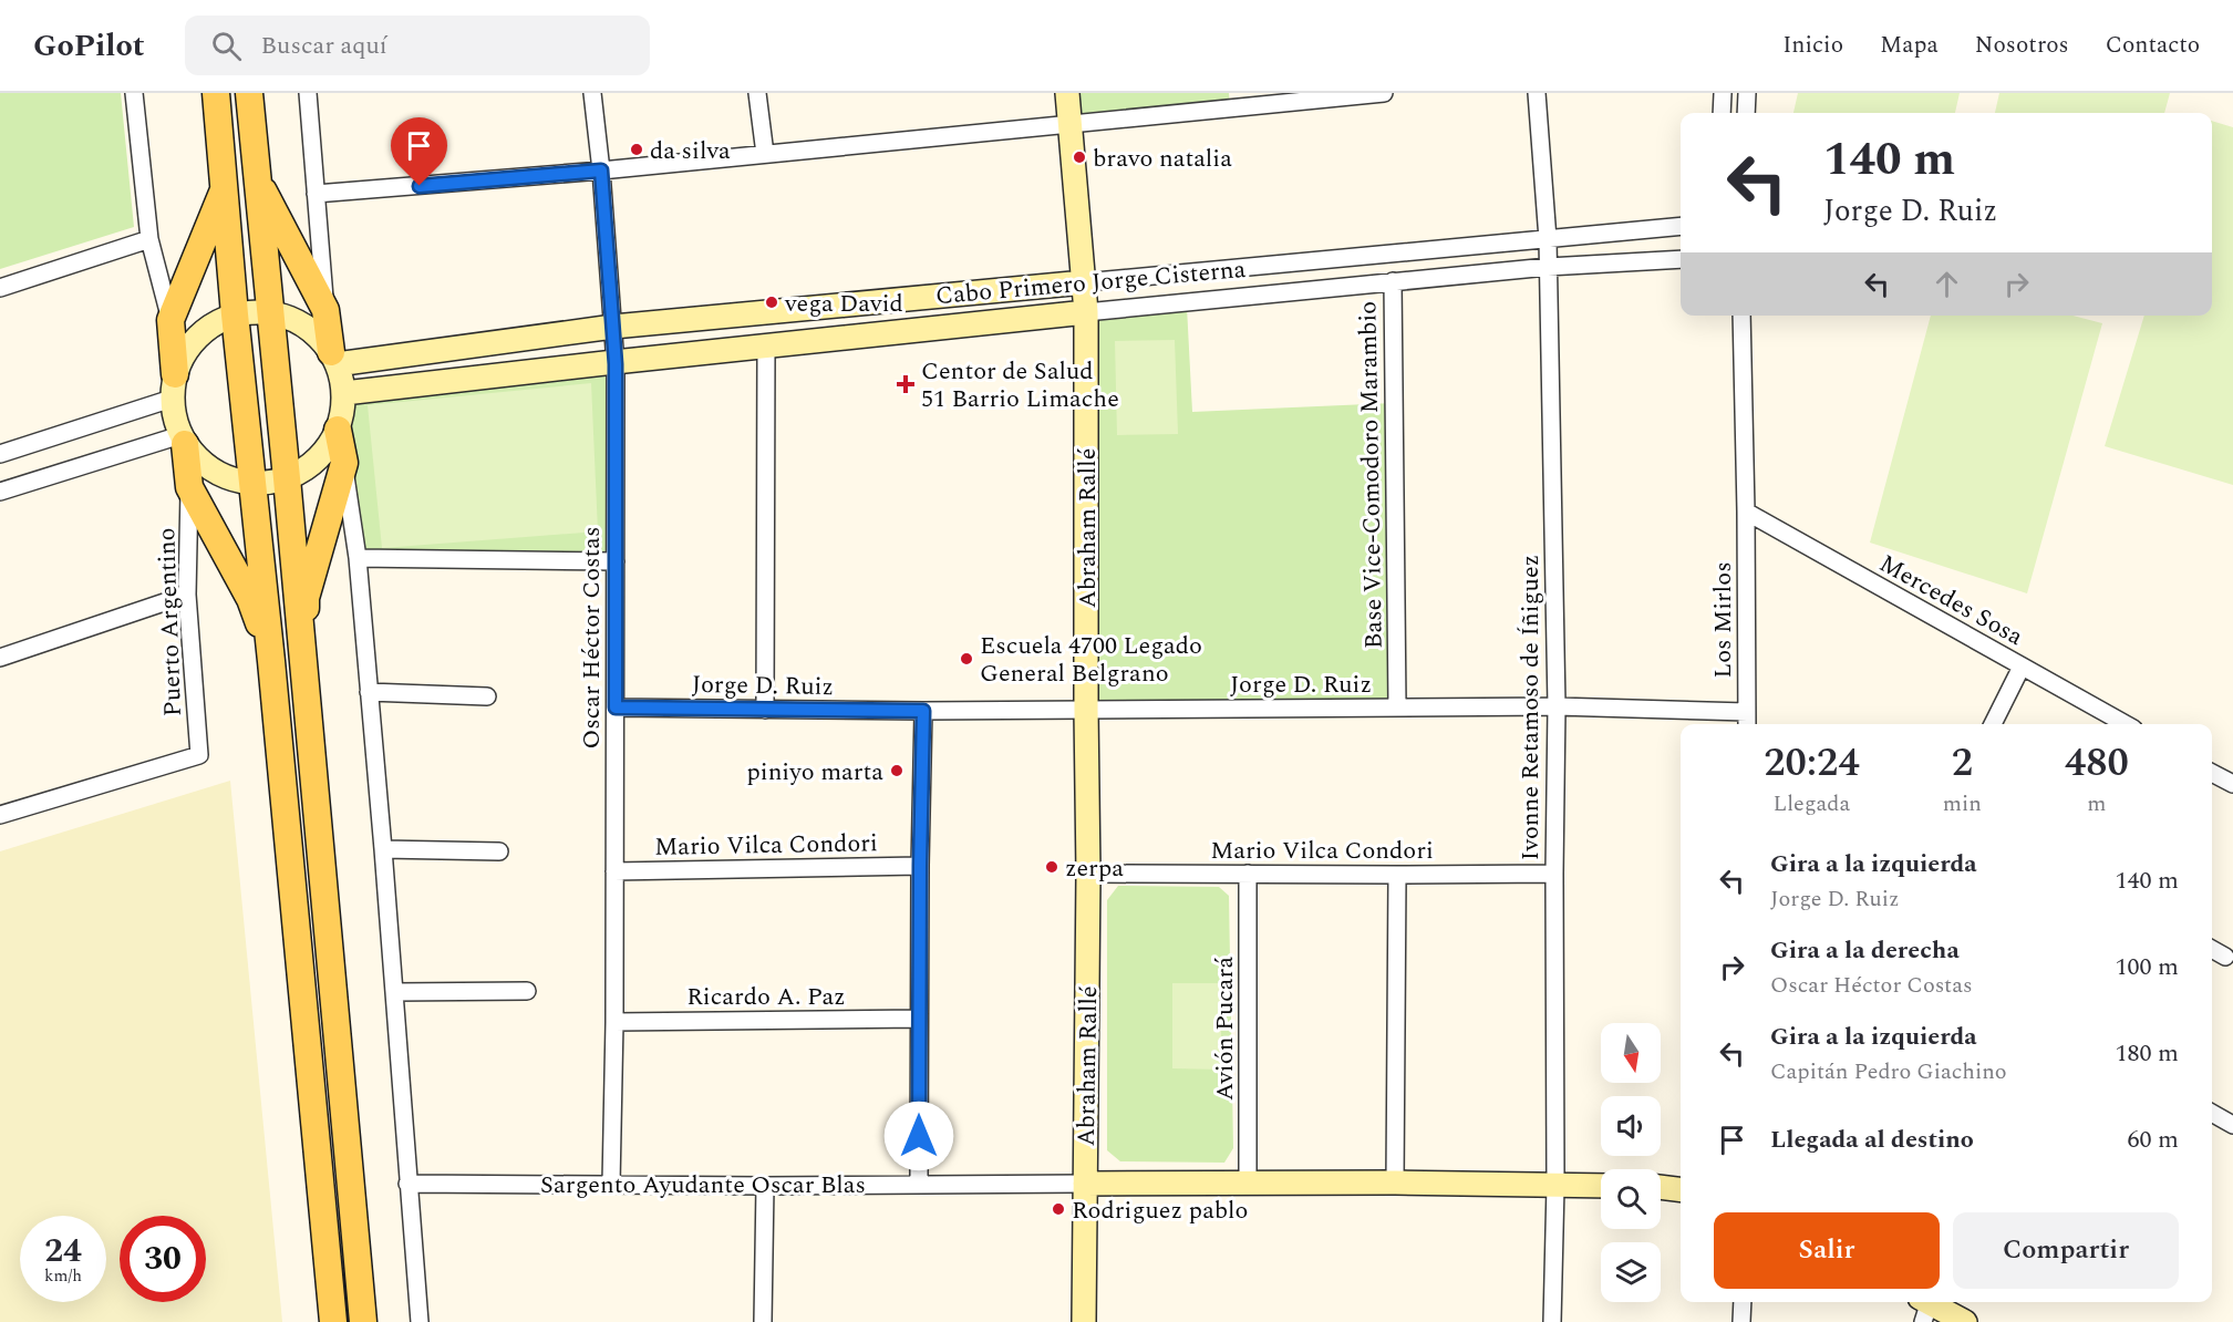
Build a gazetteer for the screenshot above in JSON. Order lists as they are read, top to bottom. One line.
{"streets":{"street":["Cabo Primero Jorge Cisterna","Base Vice-Comodoro Marambio","Abraham Rallé","Mercedes Sosa","Los Mirlos","Puerto Argentino","Oscar Héctor Costas","Jorge D. Ruiz","Ivonne Retamoso de Íñiguez","Mario Vilca Condori","Ricardo A. Paz","Avión Pucará","Sargento Ayudante Oscar Blas"]},"crossings":[["Cabo Primero Jorge Cisterna","Base Vice-Comodoro Marambio"],["Cabo Primero Jorge Cisterna","Abraham Rallé"],["Cabo Primero Jorge Cisterna","Oscar Héctor Costas"],["Cabo Primero Jorge Cisterna","Ivonne Retamoso de Íñiguez"],["Base Vice-Comodoro Marambio","Jorge D. Ruiz"],["Abraham Rallé","Jorge D. Ruiz"],["Abraham Rallé","Mario Vilca Condori"],["Abraham Rallé","Sargento Ayudante Oscar Blas"],["Mercedes Sosa","Los Mirlos"],["Los Mirlos","Jorge D. Ruiz"],["Oscar Héctor Costas","Jorge D. Ruiz"],["Oscar Héctor Costas","Mario Vilca Condori"],["Oscar Héctor Costas","Ricardo A. Paz"],["Oscar Héctor Costas","Sargento Ayudante Oscar Blas"],["Jorge D. Ruiz","Ivonne Retamoso de Íñiguez"],["Ivonne Retamoso de Íñiguez","Mario Vilca Condori"],["Ivonne Retamoso de Íñiguez","Sargento Ayudante Oscar Blas"],["Mario Vilca Condori","Avión Pucará"],["Avión Pucará","Sargento Ayudante Oscar Blas"]],"places":{"other":["da silva","bravo natalia","vega David","Escuela 4700 Legado General Belgrano","piniyo marta","zerpa","Rodriguez pablo"],"health":["Centor de Salud 51 Barrio Limache"]},"north":"bottom","page":{"header":"GoPilot","search":"Buscar aquí","nav":["Inicio","Mapa","Nosotros","Contacto"],"turn":["140 m","Jorge D. Ruiz"],"eta":["20:24","Llegada","2","min","480","m"],"list":[{"name":"Gira a la izquierda","note":"Jorge D. Ruiz","value":"140 m"},{"name":"Gira a la derecha","note":"Oscar Héctor Costas","value":"100 m"},{"name":"Gira a la izquierda","note":"Capitán Pedro Giachino","value":"180 m"},{"name":"Llegada al destino","value":"60 m"}],"buttons":["Salir","Compartir"],"speed":"24 km/h","limit":"30"}}
